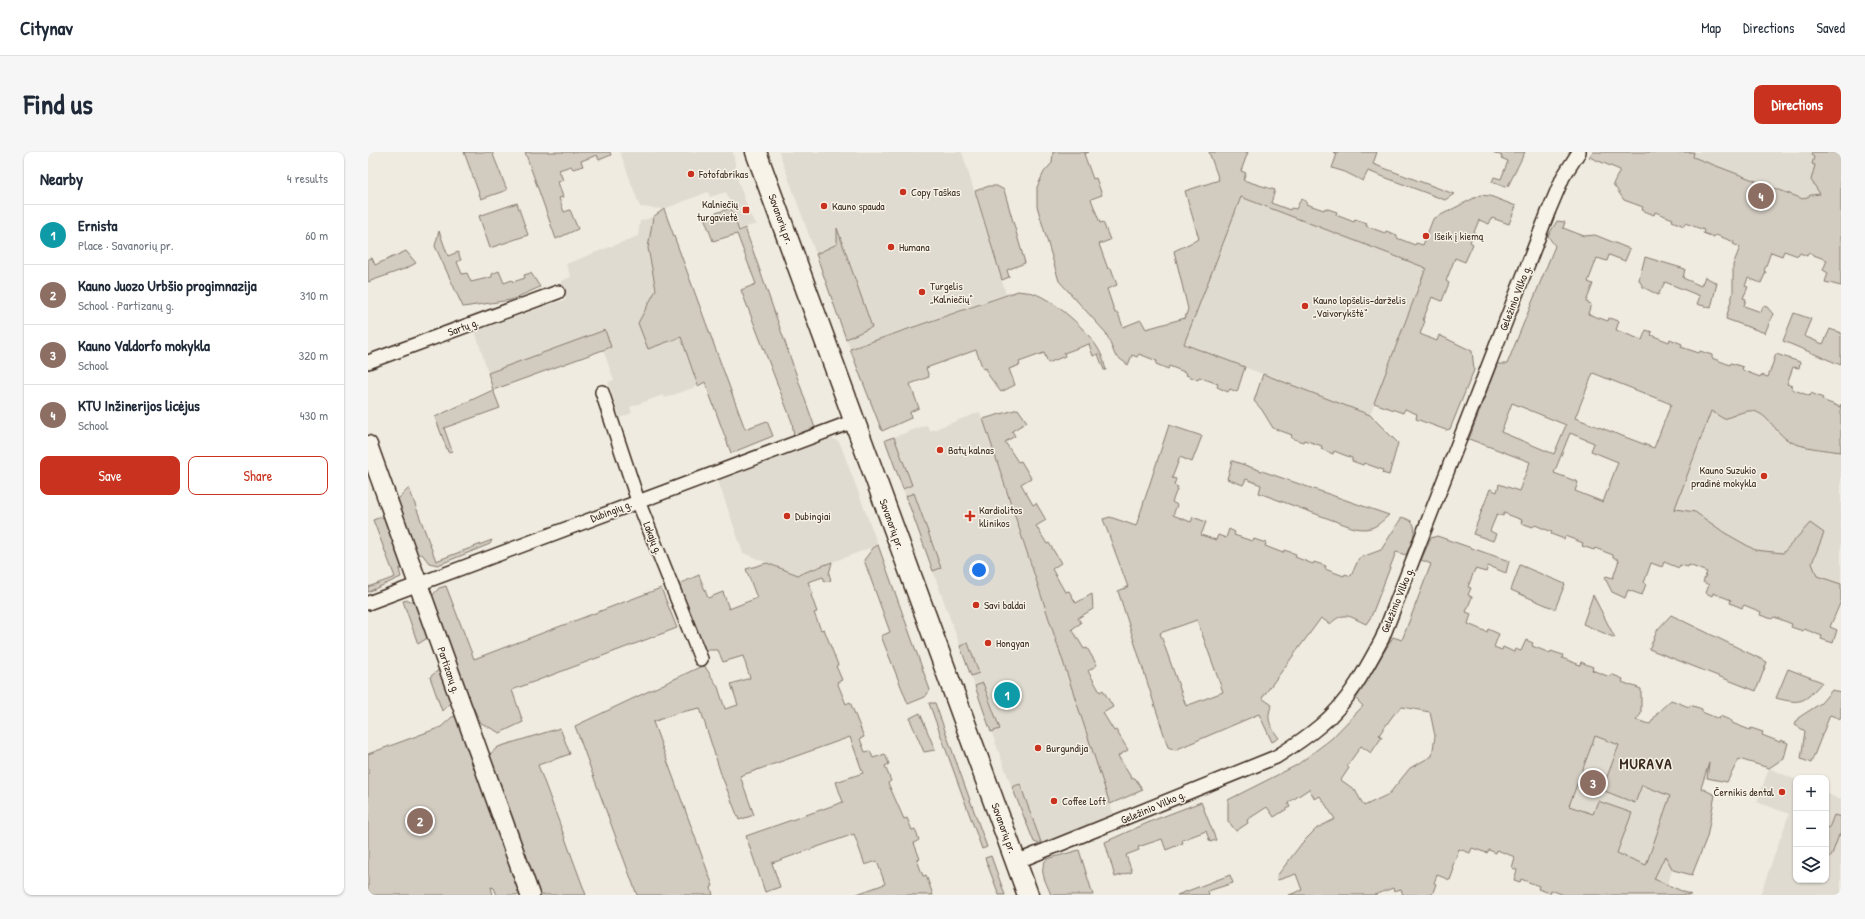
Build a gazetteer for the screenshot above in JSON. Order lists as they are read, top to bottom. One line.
{"streets":{"main road":["Savanorių pr."],"street":["Geležinio Vilko g.","Sartų g.","Dubingių g.","Lakajų g.","Partizanų g."]},"crossings":[["Savanorių pr.","Geležinio Vilko g."],["Savanorių pr.","Dubingių g."],["Dubingių g.","Lakajų g."],["Dubingių g.","Partizanų g."]],"districts":["MURAVA"],"places":{"other":["Fotofabrikas","Copy Taškas","Kauno spauda","Išeik į kiemą","Humana","Turgelis „Kalniečių“","Kauno lopšelis-darželis „Vaivorykštė“","Batų kalnas","Kauno Suzukio pradinė mokykla","Dubingiai","Savi baldai","Hongyan","Burgundija","Černikis dental","Coffee Loft"],"transit":["Kalniečių turgavietė"],"health":["Kardiolitos klinikos"]},"page":{"header":"Citynav","nav":["Map","Directions","Saved"],"title":"Find us","buttons":["Directions",["Save","Share"]],"heading":["Nearby","4 results"],"pins":["4","1","3","2"],"list":[{"mark":"1","name":"Ernista","note":"Place · Savanorių pr.","value":"60 m"},{"mark":"2","name":"Kauno Juozo Urbšio progimnazija","note":"School · Partizanų g.","value":"310 m"},{"mark":"3","name":"Kauno Valdorfo mokykla","note":"School","value":"320 m"},{"mark":"4","name":"KTU Inžinerijos licėjus","note":"School","value":"430 m"}],"map_buttons":["+","−"]}}
